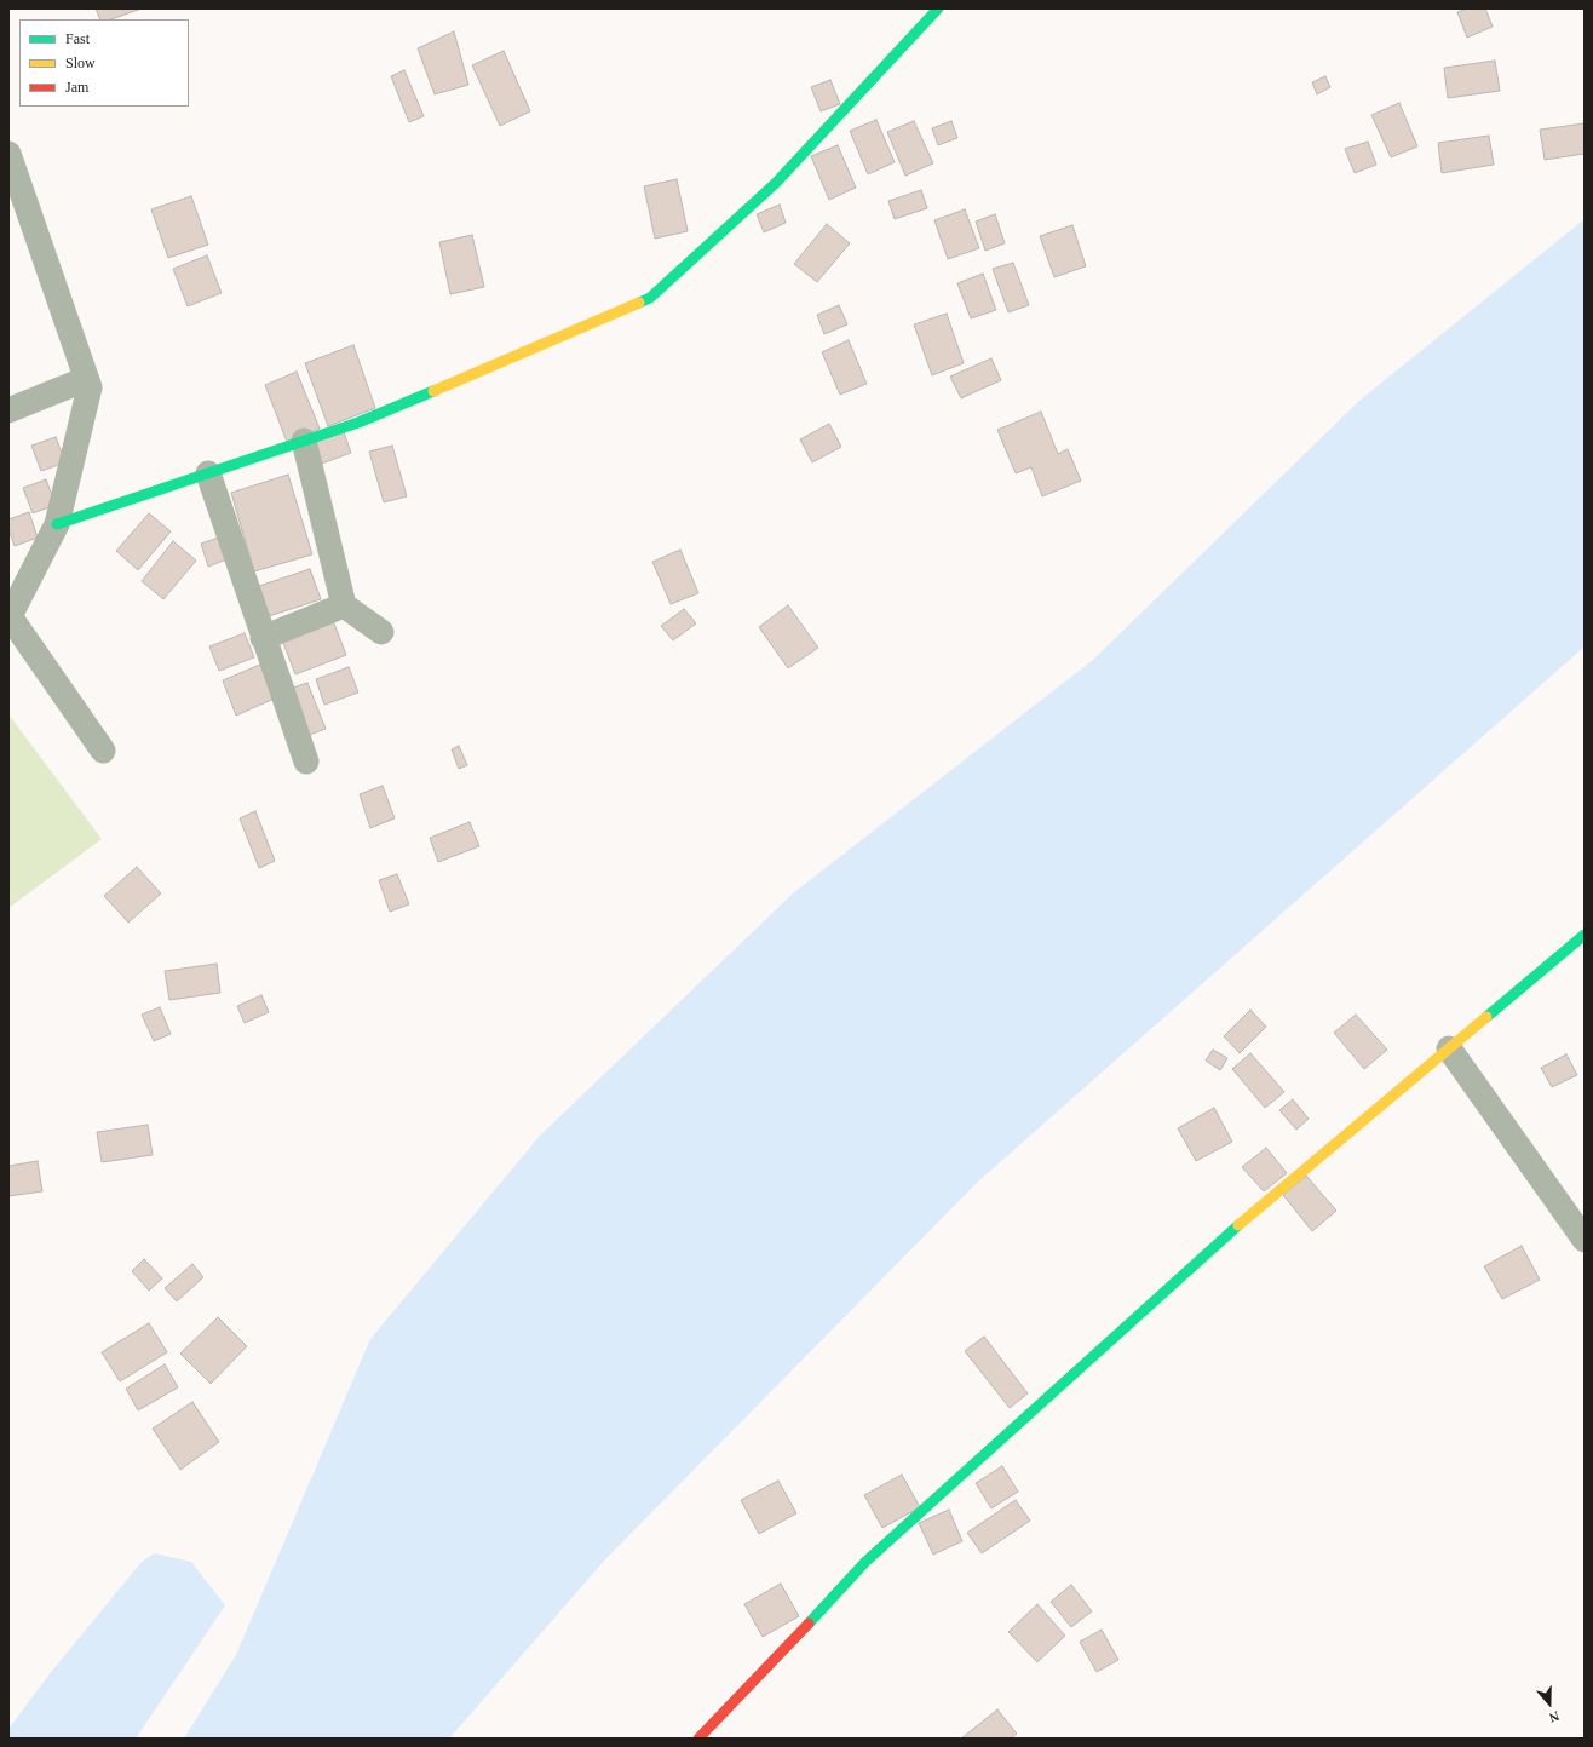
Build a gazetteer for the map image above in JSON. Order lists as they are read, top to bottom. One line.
{"legend":["Fast","Slow","Jam"],"north":"bottom"}
